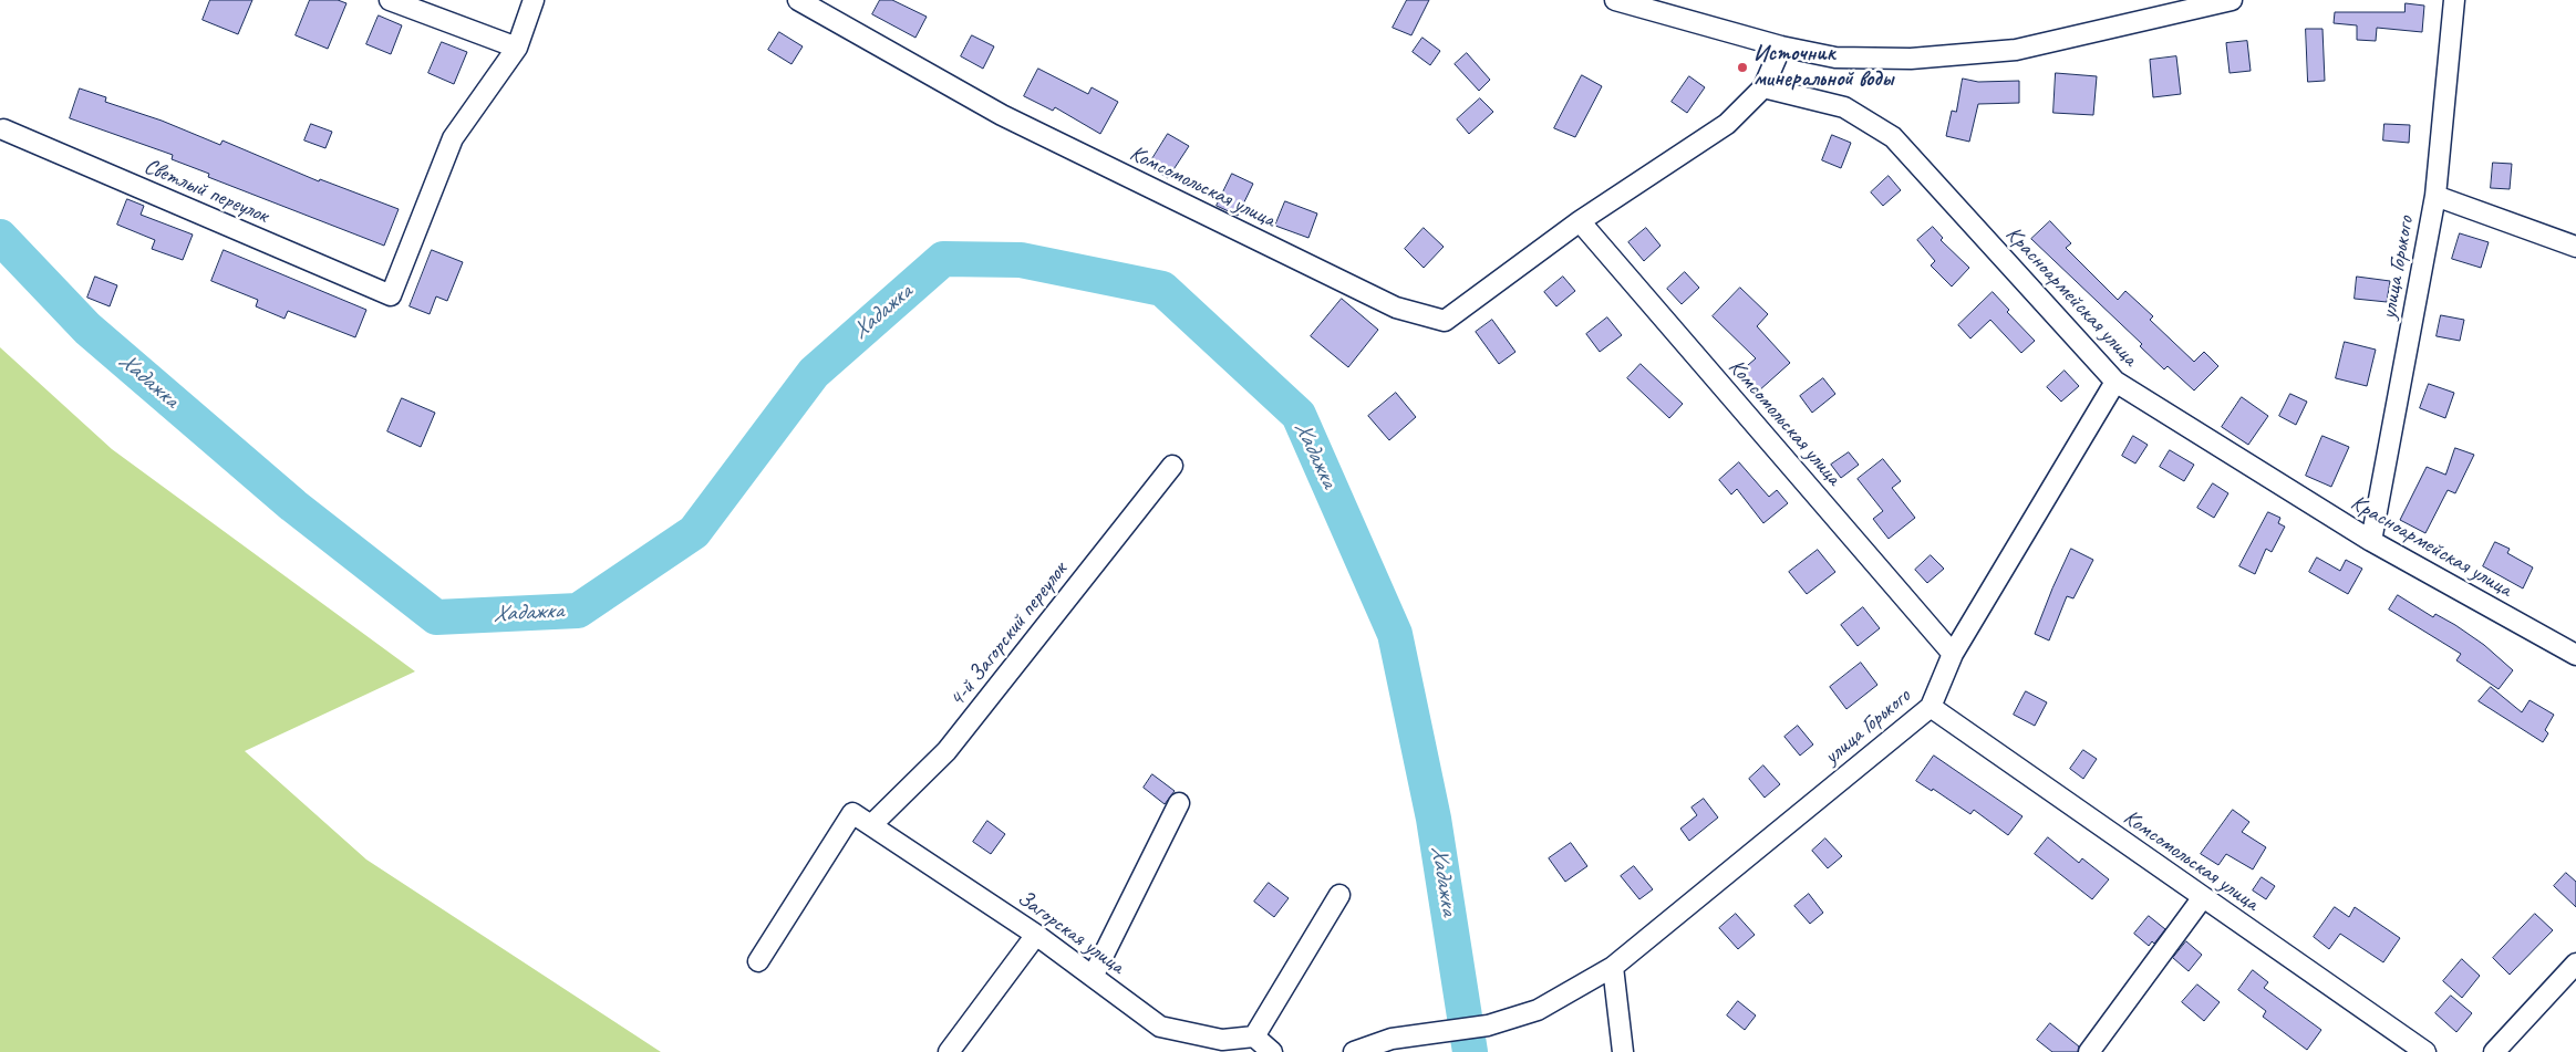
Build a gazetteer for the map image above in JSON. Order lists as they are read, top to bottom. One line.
{"streets":{"street":["Комсомольская улица","Светлый переулок","улица Горького","Красноармейская улица","4-й Загорский переулок","Загорская улица"]},"crossings":[["Комсомольская улица","улица Горького"],["Комсомольская улица","Красноармейская улица"],["улица Горького","Красноармейская улица"],["4-й Загорский переулок","Загорская улица"]],"water":["Хадажка"],"places":["Источник минеральной воды"]}
